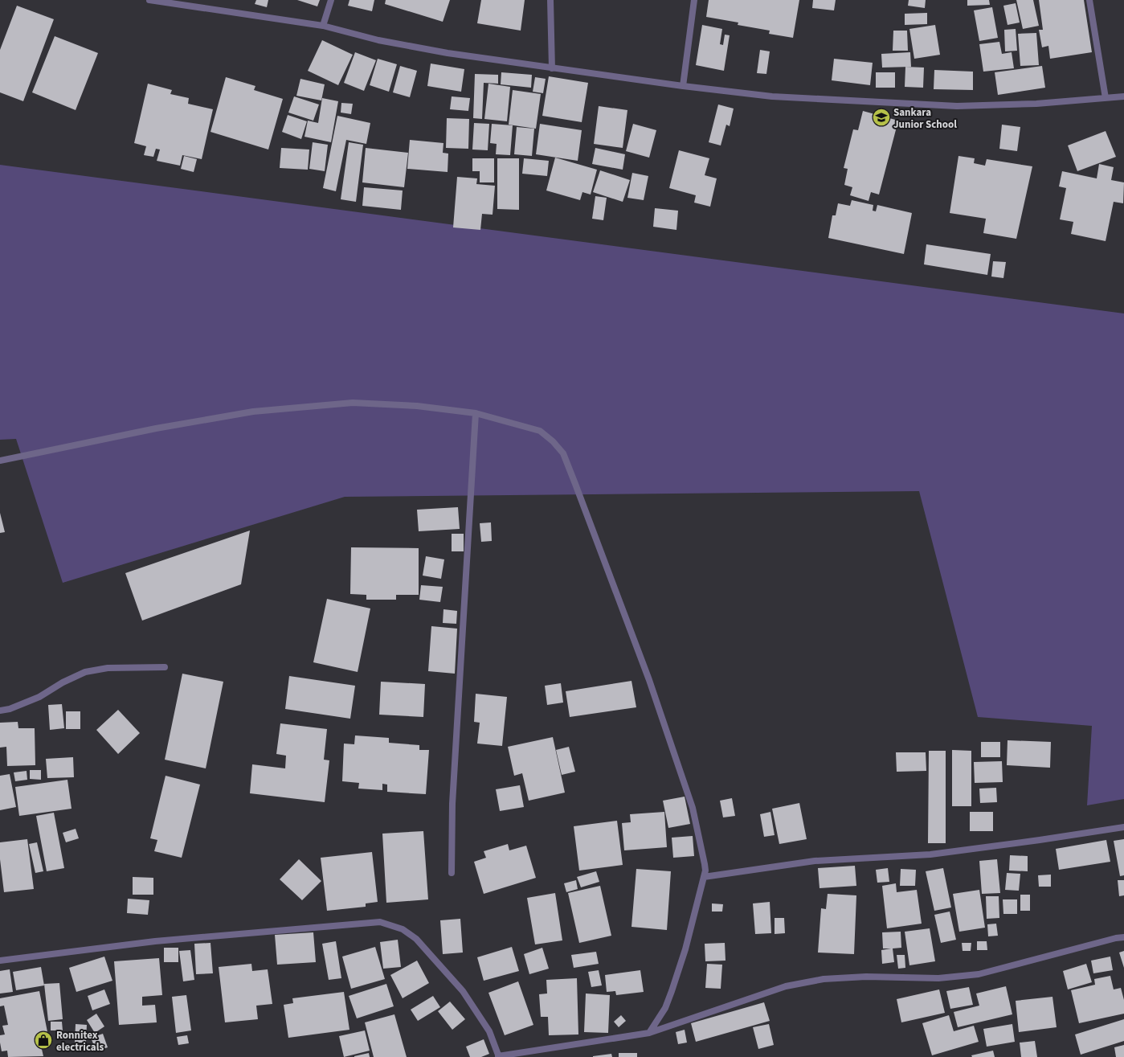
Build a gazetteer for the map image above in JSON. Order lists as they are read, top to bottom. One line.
{"places":{"school or university":["Sankara Junior School"],"shop":["Ronnitex electricals"]}}
